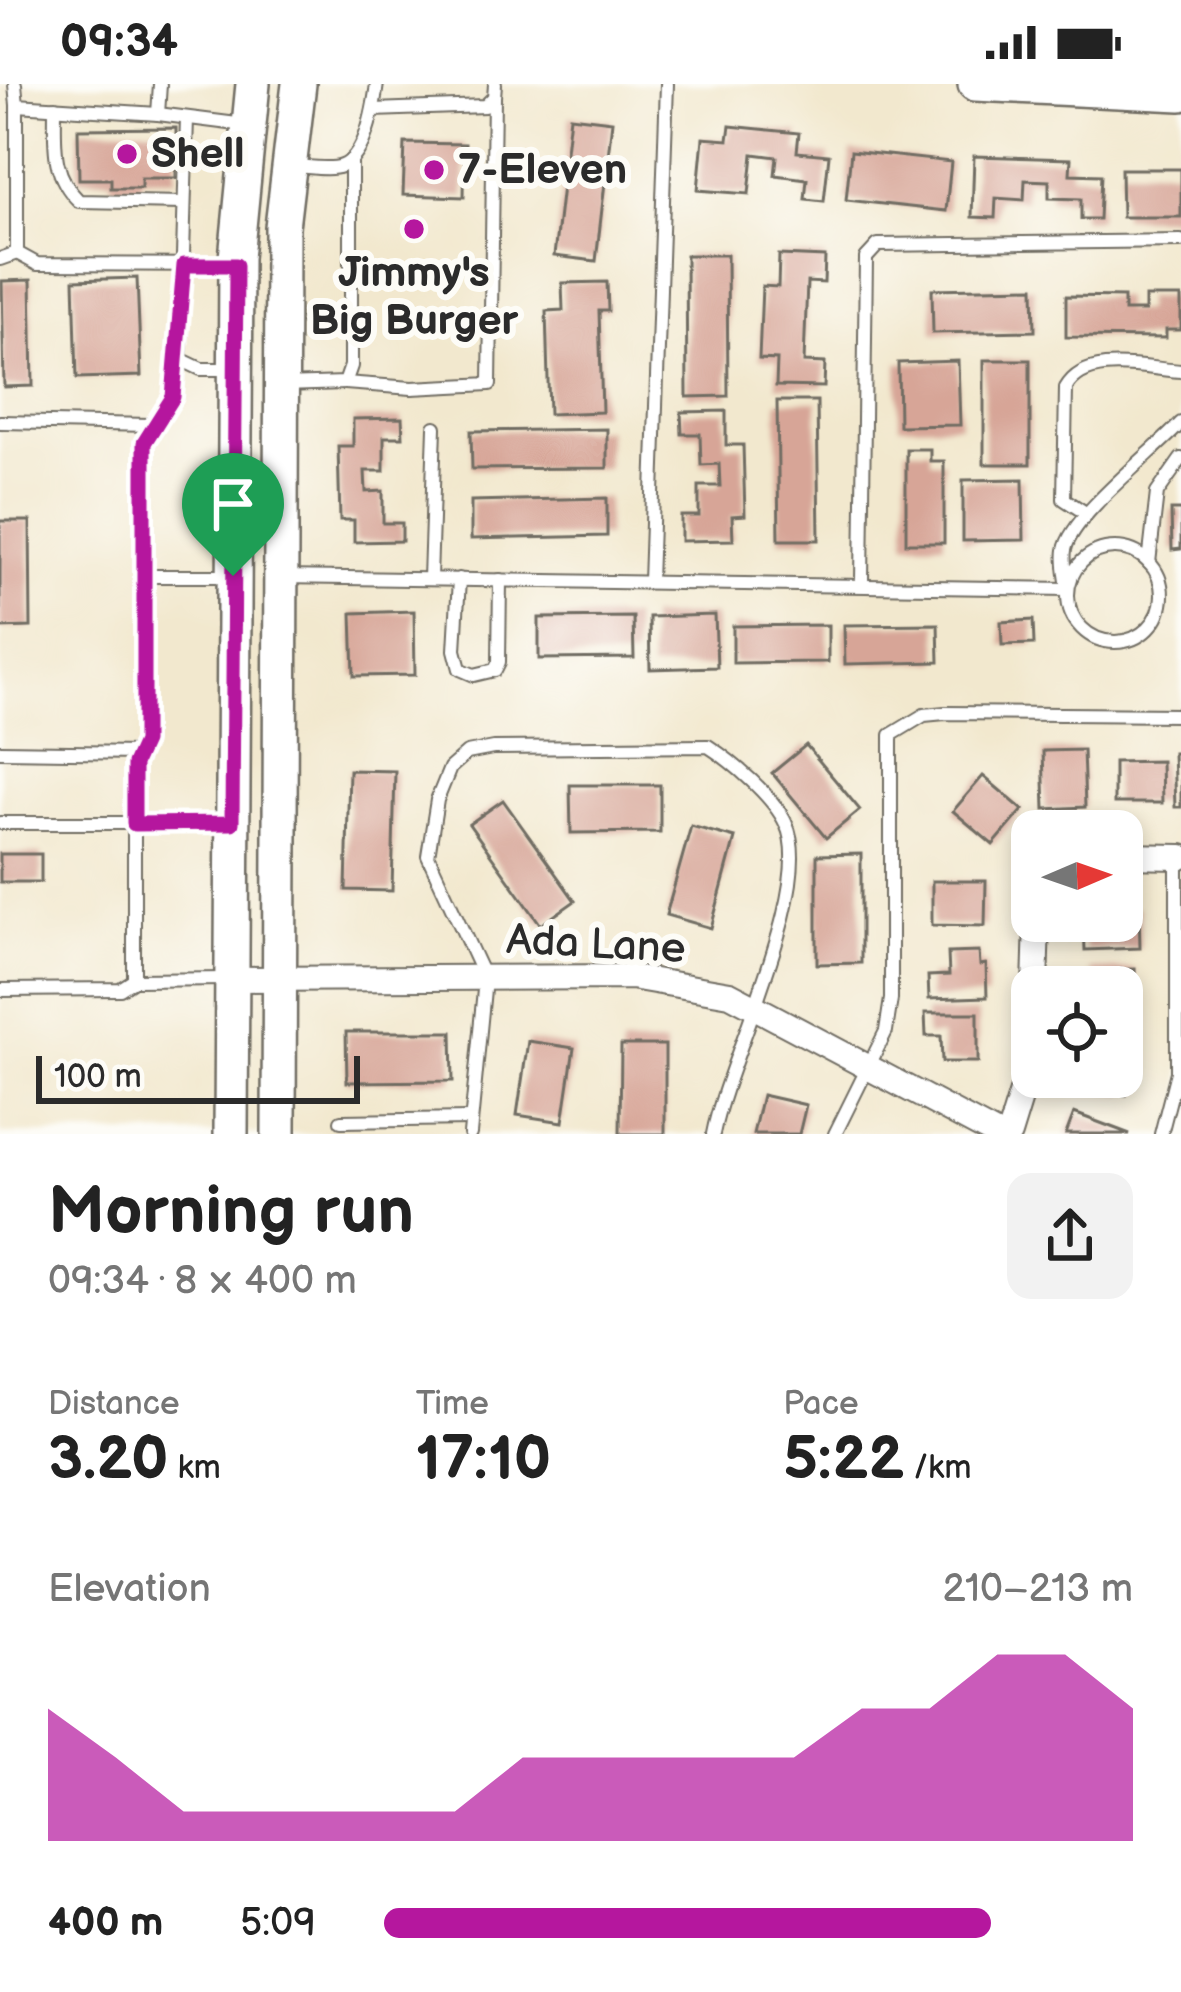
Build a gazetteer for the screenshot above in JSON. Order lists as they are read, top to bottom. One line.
{"streets":{"street":["Ada Lane"]},"places":["Shell","7-Eleven","Jimmy's Big Burger"],"scale_bar":"100 m","north":"right","page":{"status":"09:34","scale":"100 m","heading":["Morning run","09:34 · 8 × 400 m"],"stats":[["Distance","3.20 km"],["Time","17:10"],["Pace","5:22 /km"]],"chart":["Elevation","210–213 m"],"list":[{"name":"400 m","note":"5:09"}]}}
